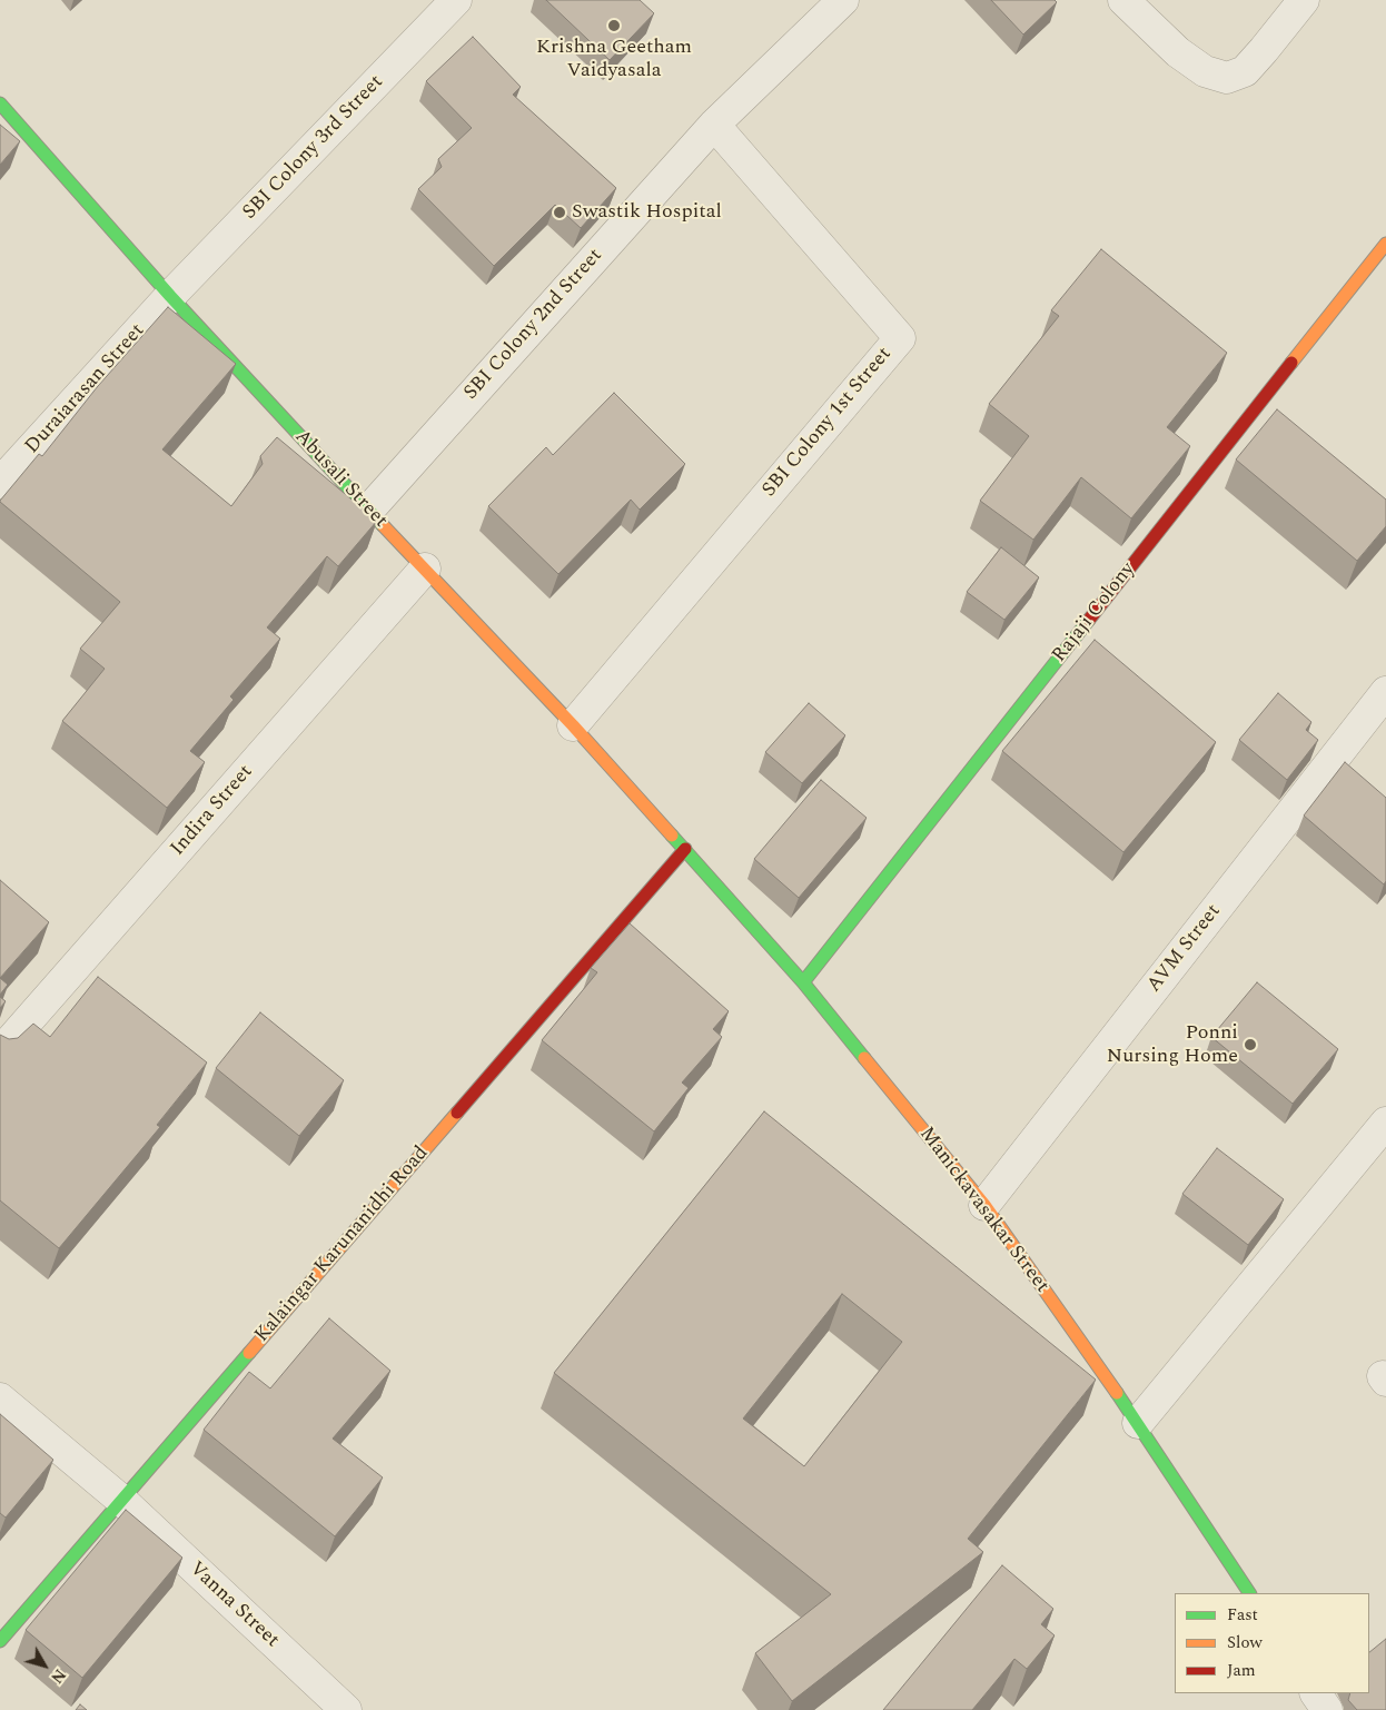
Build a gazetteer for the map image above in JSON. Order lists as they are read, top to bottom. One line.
{"streets":{"street":["SBI Colony 3rd Street","SBI Colony 2nd Street","Duraiarasan Street","SBI Colony 1st Street","Abusali Street","Rajaji Colony","Indira Street","AVM Street","Manickavasakar Street","Kalaingar Karunanidhi Road","Vanna Street"]},"crossings":[["SBI Colony 3rd Street","Duraiarasan Street"],["SBI Colony 3rd Street","Abusali Street"],["SBI Colony 2nd Street","SBI Colony 1st Street"],["SBI Colony 2nd Street","Abusali Street"],["Duraiarasan Street","Abusali Street"],["SBI Colony 1st Street","Abusali Street"],["Abusali Street","Indira Street"],["Abusali Street","Manickavasakar Street"],["Abusali Street","Kalaingar Karunanidhi Road"],["Rajaji Colony","Manickavasakar Street"],["AVM Street","Manickavasakar Street"],["Manickavasakar Street","Kalaingar Karunanidhi Road"],["Kalaingar Karunanidhi Road","Vanna Street"]],"places":["Krishna Geetham Vaidyasala","Swastik Hospital","Ponni Nursing Home"],"legend":["Fast","Slow","Jam"],"north":"bottom right"}
